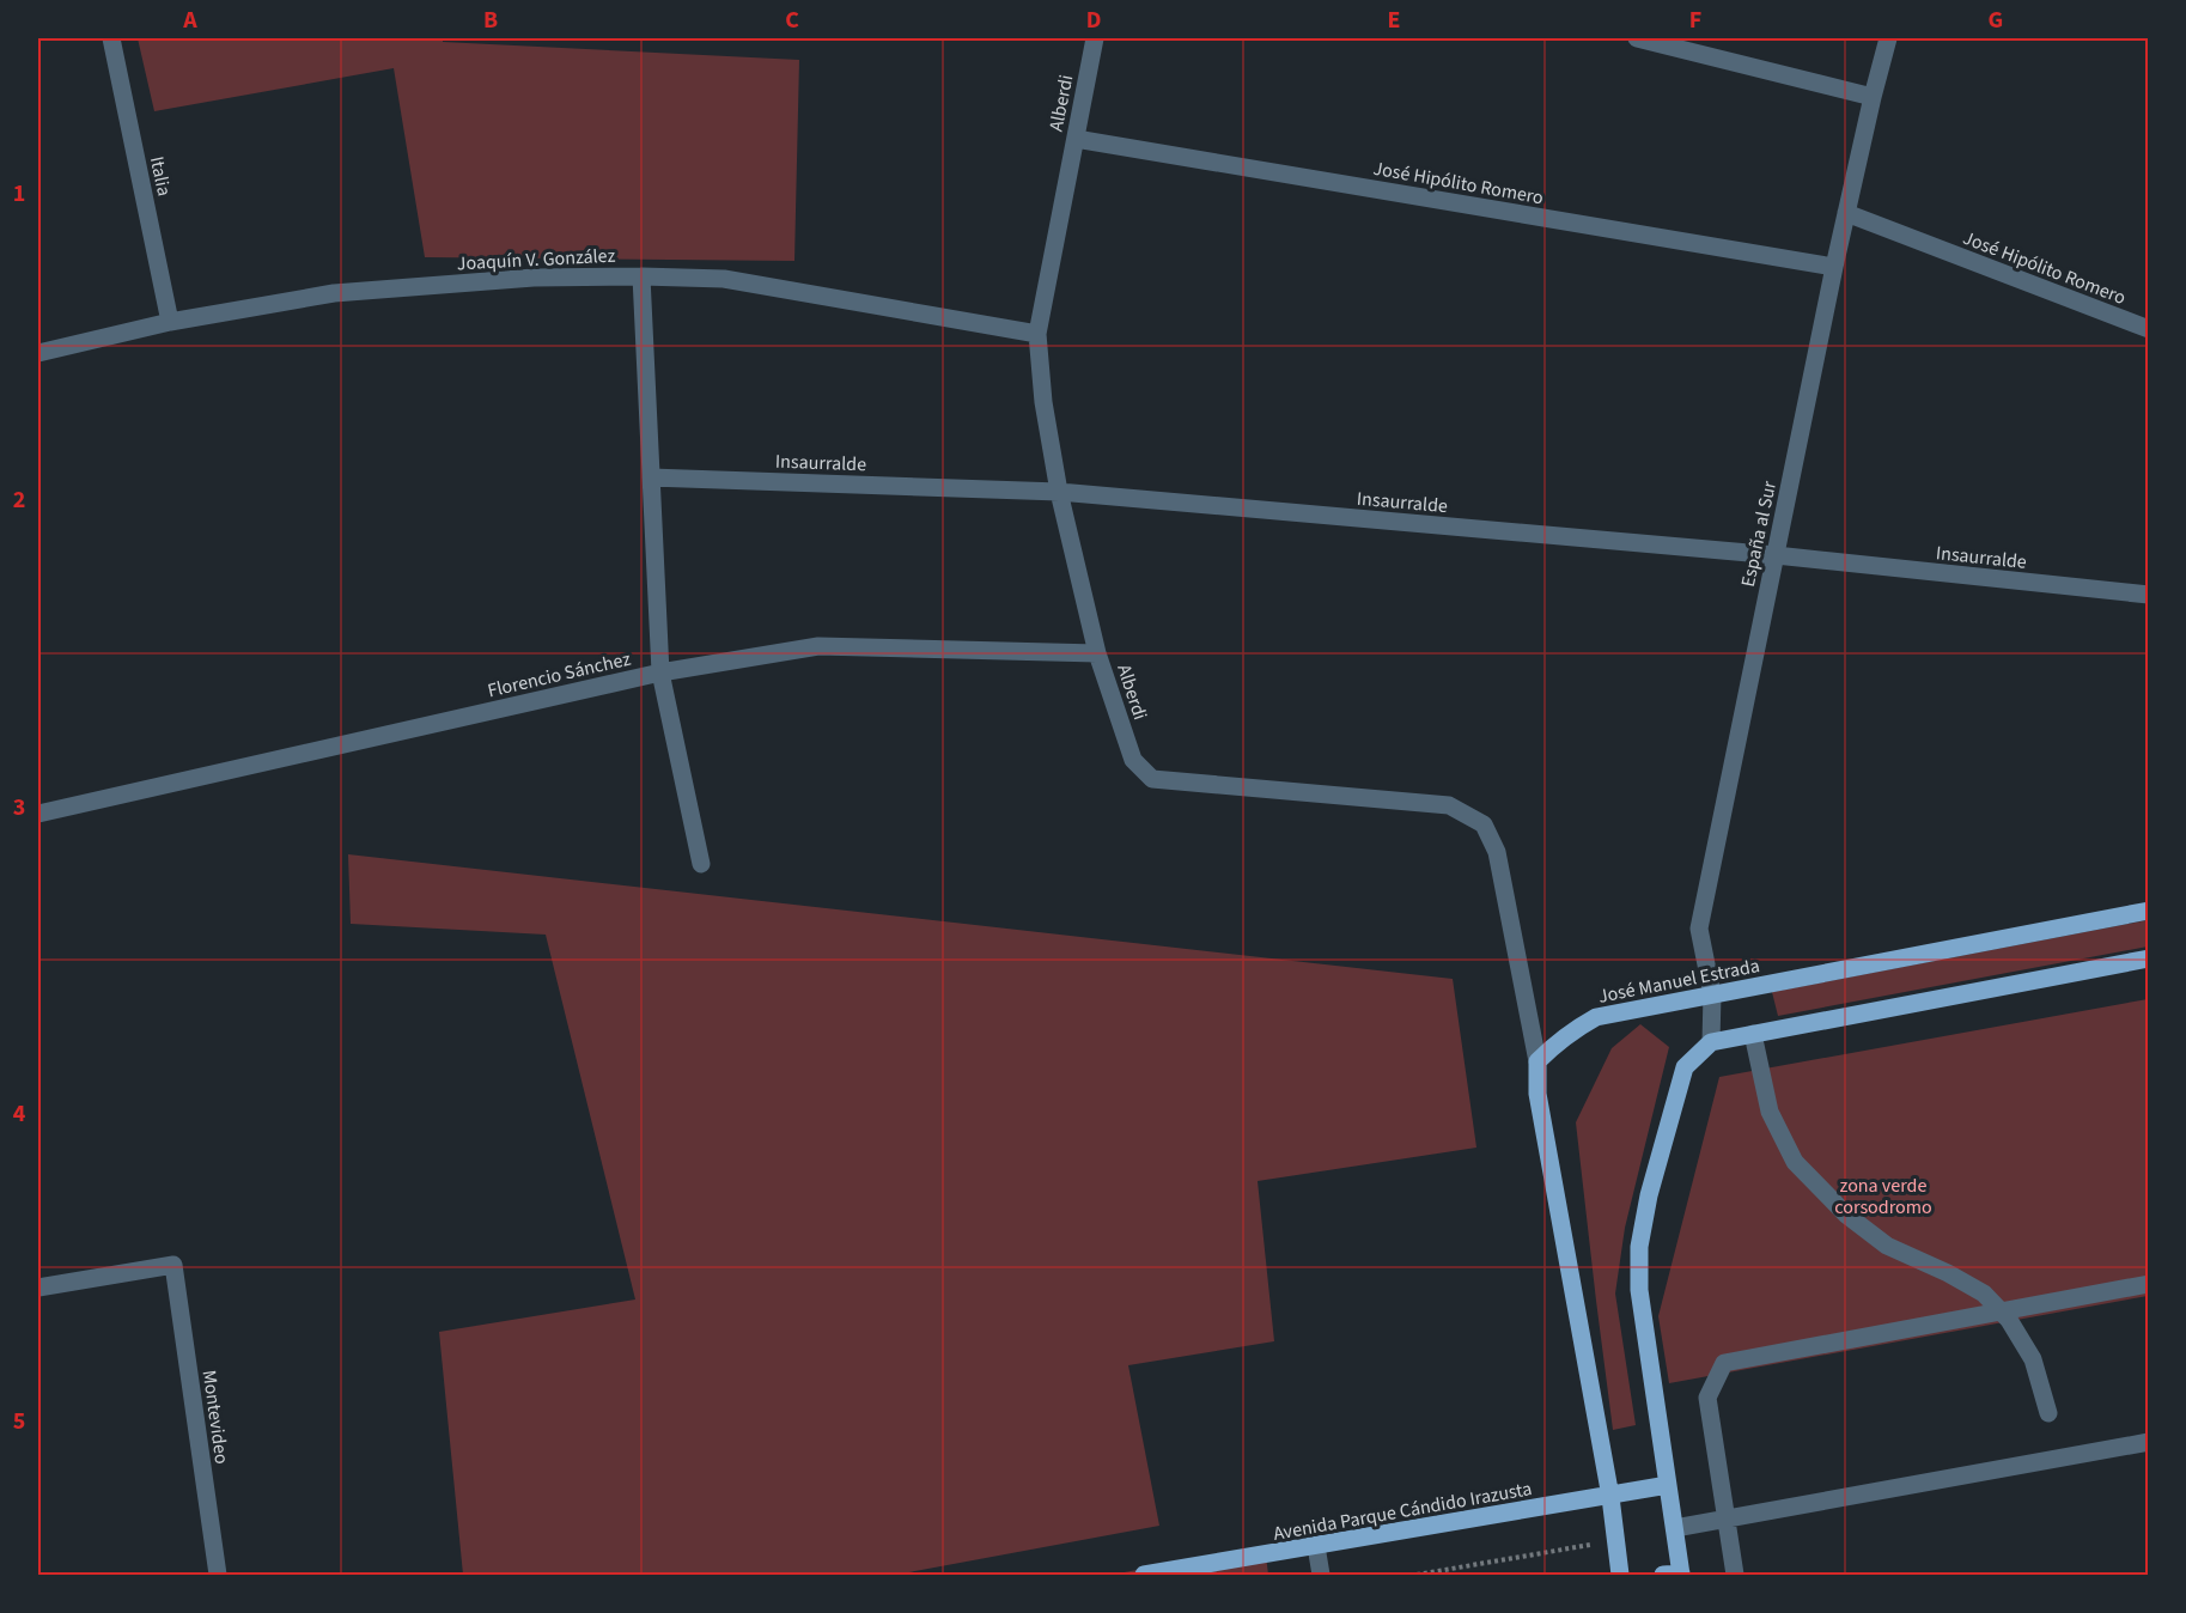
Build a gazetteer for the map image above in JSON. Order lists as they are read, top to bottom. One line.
{"streets":{"main road":["José Manuel Estrada","Avenida Parque Cándido Irazusta"],"street":["Alberdi","Italia","José Hipólito Romero","Joaquín V. González","Insaurralde","España al Sur","Florencio Sánchez","Montevideo"]},"crossings":[["Alberdi","José Hipólito Romero"],["Alberdi","Joaquín V. González"],["Alberdi","Insaurralde"],["Alberdi","Florencio Sánchez"],["Alberdi","José Manuel Estrada"],["Italia","Joaquín V. González"],["José Hipólito Romero","España al Sur"],["Insaurralde","España al Sur"],["España al Sur","José Manuel Estrada"]],"parks":["zona verde corsodromo"],"grid":{"columns":["A","B","C","D","E","F","G"],"rows":["1","2","3","4","5"]}}
